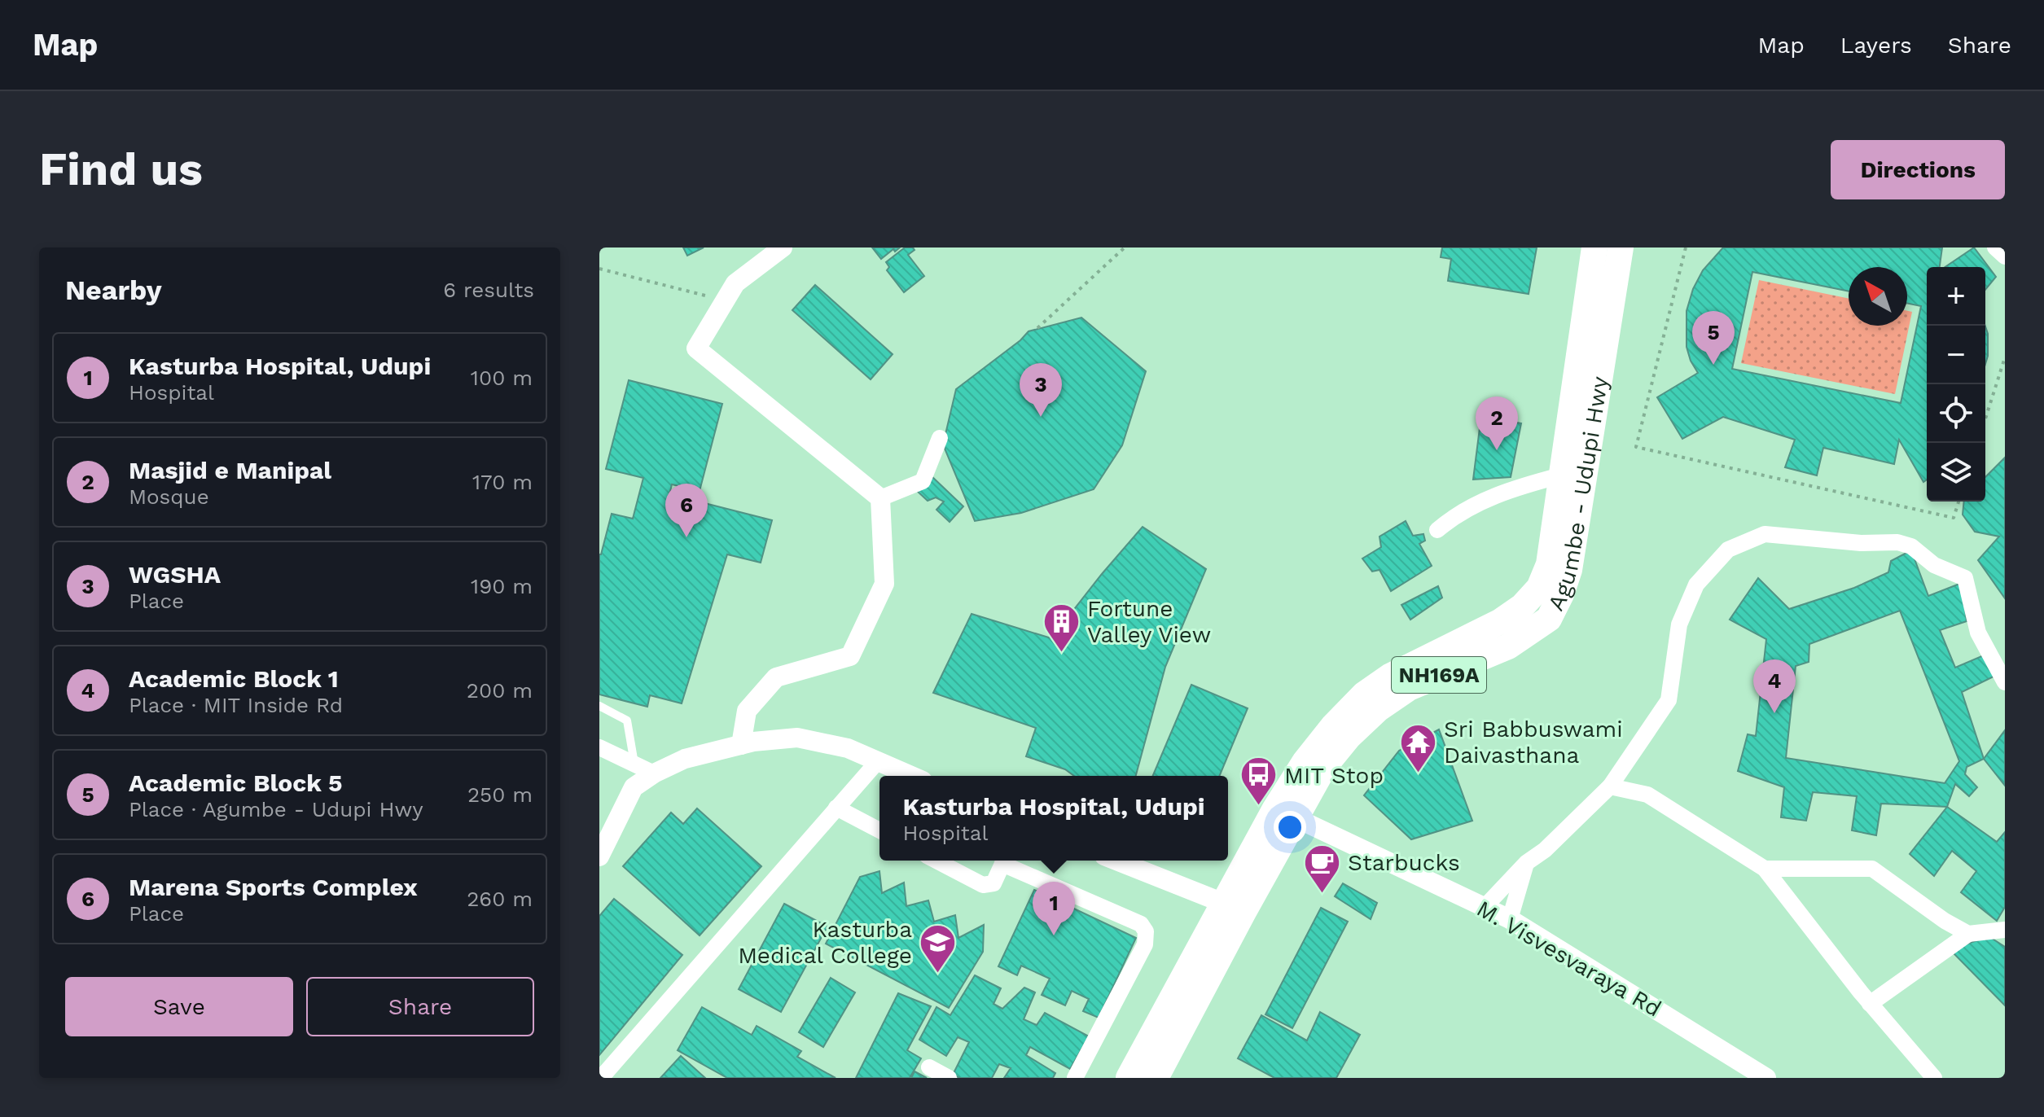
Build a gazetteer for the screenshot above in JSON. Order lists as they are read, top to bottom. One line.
{"streets":{"highway":["Agumbe - Udupi Hwy","NH169A"],"street":["M. Visvesvaraya Rd"]},"crossings":[["Agumbe - Udupi Hwy","M. Visvesvaraya Rd"]],"places":{"building":["Fortune Valley View"],"temple":["Sri Babbuswami Daivasthana"],"bus stop":["MIT Stop"],"cafe":["Starbucks"],"school or university":["Kasturba Medical College"]},"north":"top left","page":{"header":"Map","nav":["Map","Layers","Share"],"buttons":["Directions",["Save","Share"]],"title":"Find us","heading":["Nearby","6 results"],"map_buttons":["+","−"],"pins":["5","3","2","6","4","1"],"list":[{"mark":"1","name":"Kasturba Hospital, Udupi","note":"Hospital","value":"100 m"},{"mark":"2","name":"Masjid e Manipal","note":"Mosque","value":"170 m"},{"mark":"3","name":"WGSHA","note":"Place","value":"190 m"},{"mark":"4","name":"Academic Block 1","note":"Place · MIT Inside Rd","value":"200 m"},{"mark":"5","name":"Academic Block 5","note":"Place · Agumbe - Udupi Hwy","value":"250 m"},{"mark":"6","name":"Marena Sports Complex","note":"Place","value":"260 m"}],"popup":["Kasturba Hospital, Udupi","Hospital"]}}
